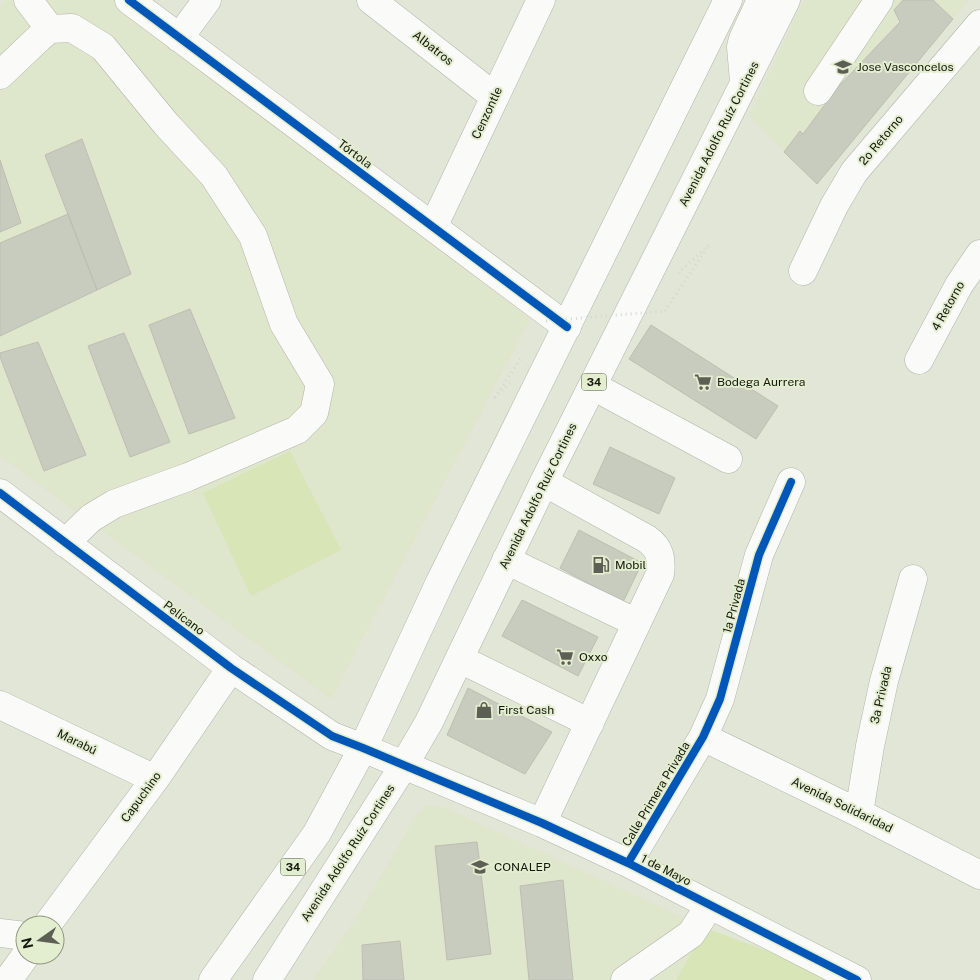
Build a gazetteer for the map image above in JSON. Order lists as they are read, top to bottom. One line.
{"streets":{"street":["Albatros","Cenzontle","Avenida Adolfo Ruíz Cortines","2o Retorno","Tórtola","4 Retorno","34","1a Privada","Pelícano","3a Privada","Marabú","Calle Primera Privada","Capuchino","Avenida Solidaridad","1 de Mayo"]},"crossings":[["Albatros","Cenzontle"],["Cenzontle","Tórtola"],["Avenida Adolfo Ruíz Cortines","Pelícano"],["Avenida Adolfo Ruíz Cortines","1 de Mayo"],["Tórtola","34"],["34","Pelícano"],["1a Privada","Calle Primera Privada"],["1a Privada","Avenida Solidaridad"],["Pelícano","Capuchino"],["Pelícano","1 de Mayo"],["3a Privada","Avenida Solidaridad"],["Marabú","Capuchino"],["Calle Primera Privada","Avenida Solidaridad"],["Calle Primera Privada","1 de Mayo"]],"places":{"school or university":["Jose Vasconcelos","CONALEP"],"supermarket":["Bodega Aurrera","Oxxo"],"fuel station":["Mobil"],"shop":["First Cash"]},"north":"left"}
